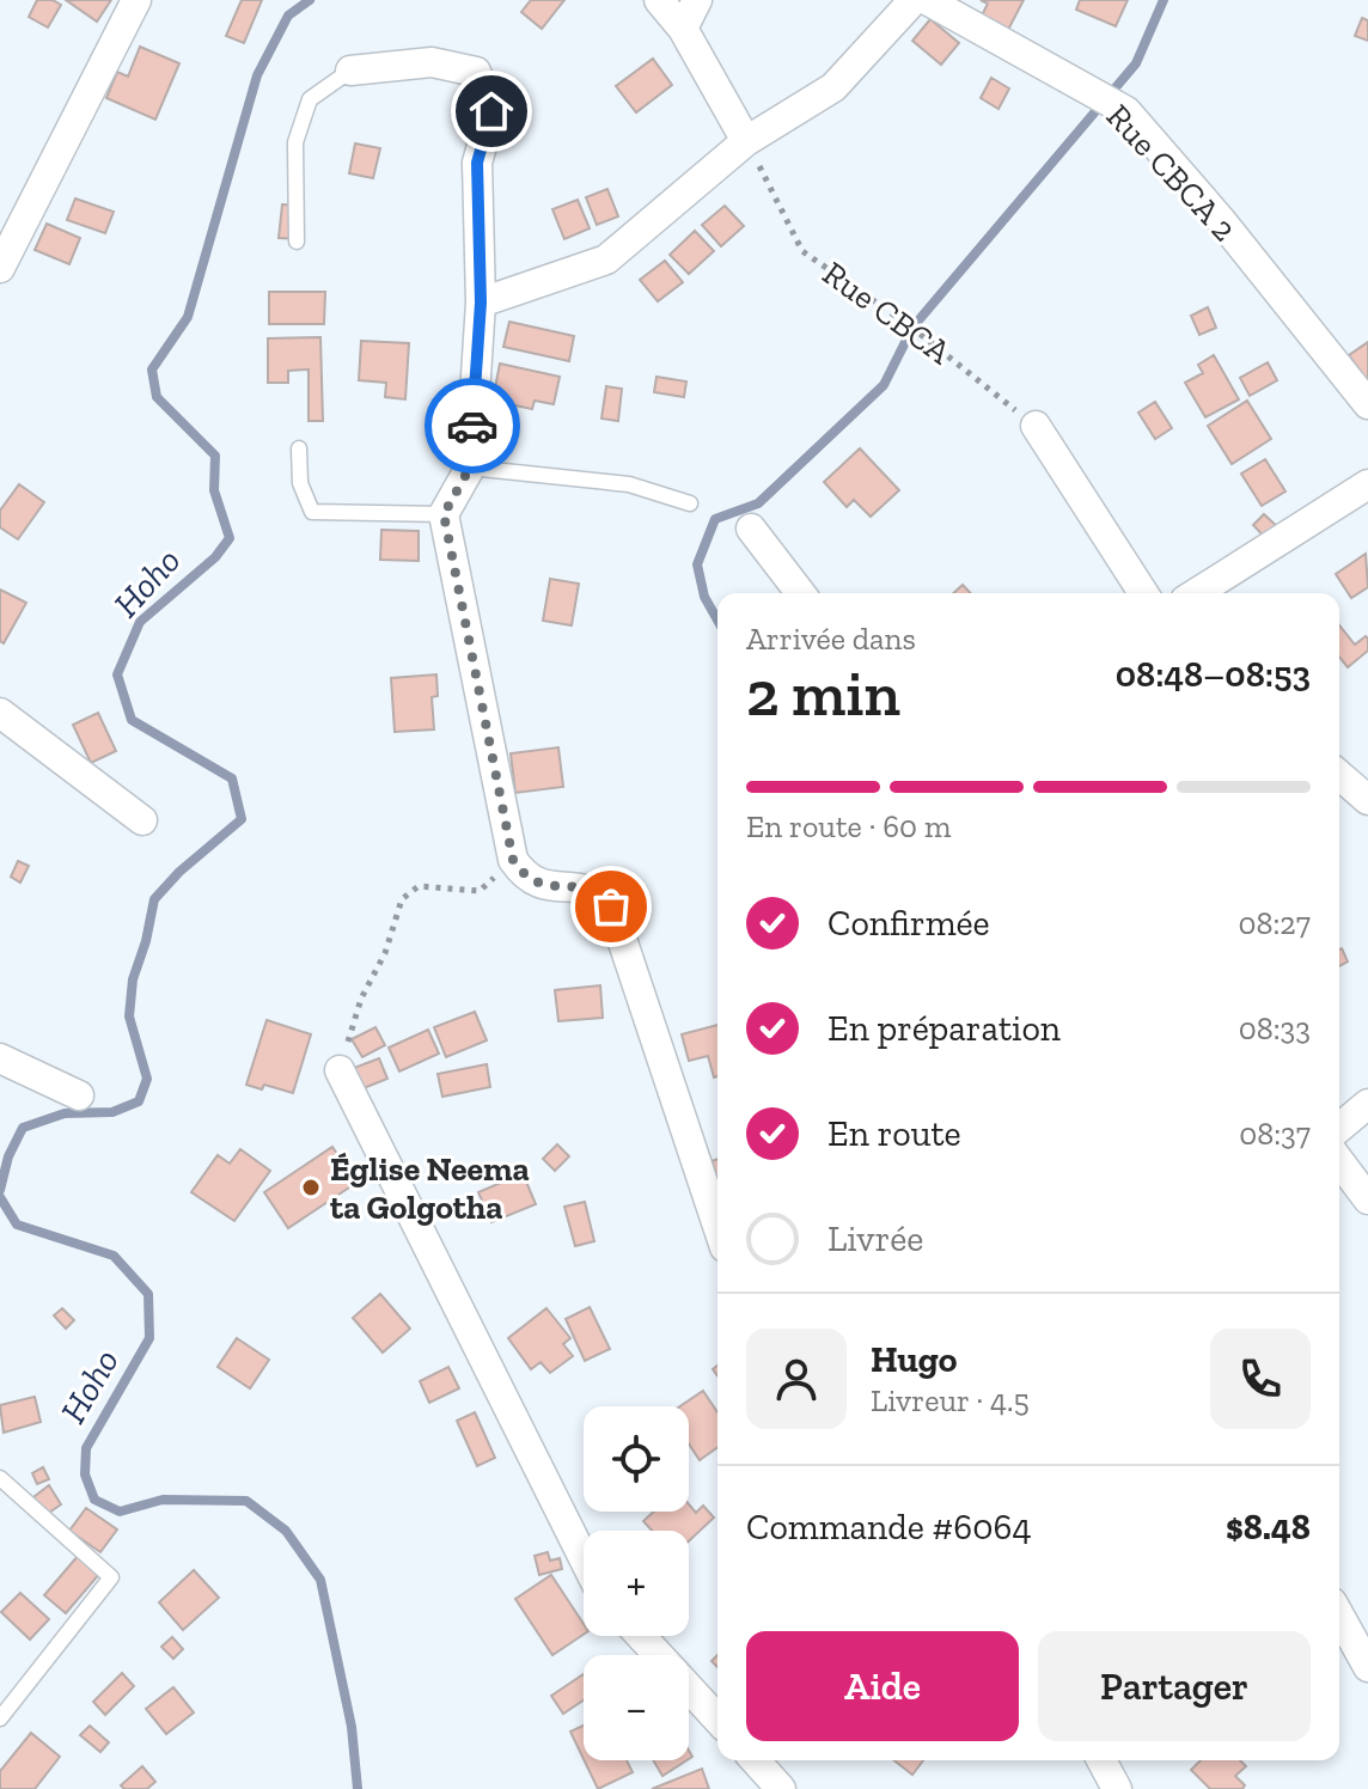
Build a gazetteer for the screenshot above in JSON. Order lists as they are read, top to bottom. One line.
{"streets":{"street":["Rue CBCA 2"],"path":["Rue CBCA"]},"water":["Hoho"],"places":["Église Neema ta Golgotha"],"page":{"heading":["2 min","Arrivée dans","08:48–08:53"],"panel":["Hugo","Livreur · 4.5","Commande #6064","$8.48"],"bar":"En route · 60 m","list":[["Confirmée","08:27"],["En préparation","08:33"],["En route","08:37"],"Livrée"],"map_buttons":["+","−"],"buttons":["Aide","Partager"]}}
